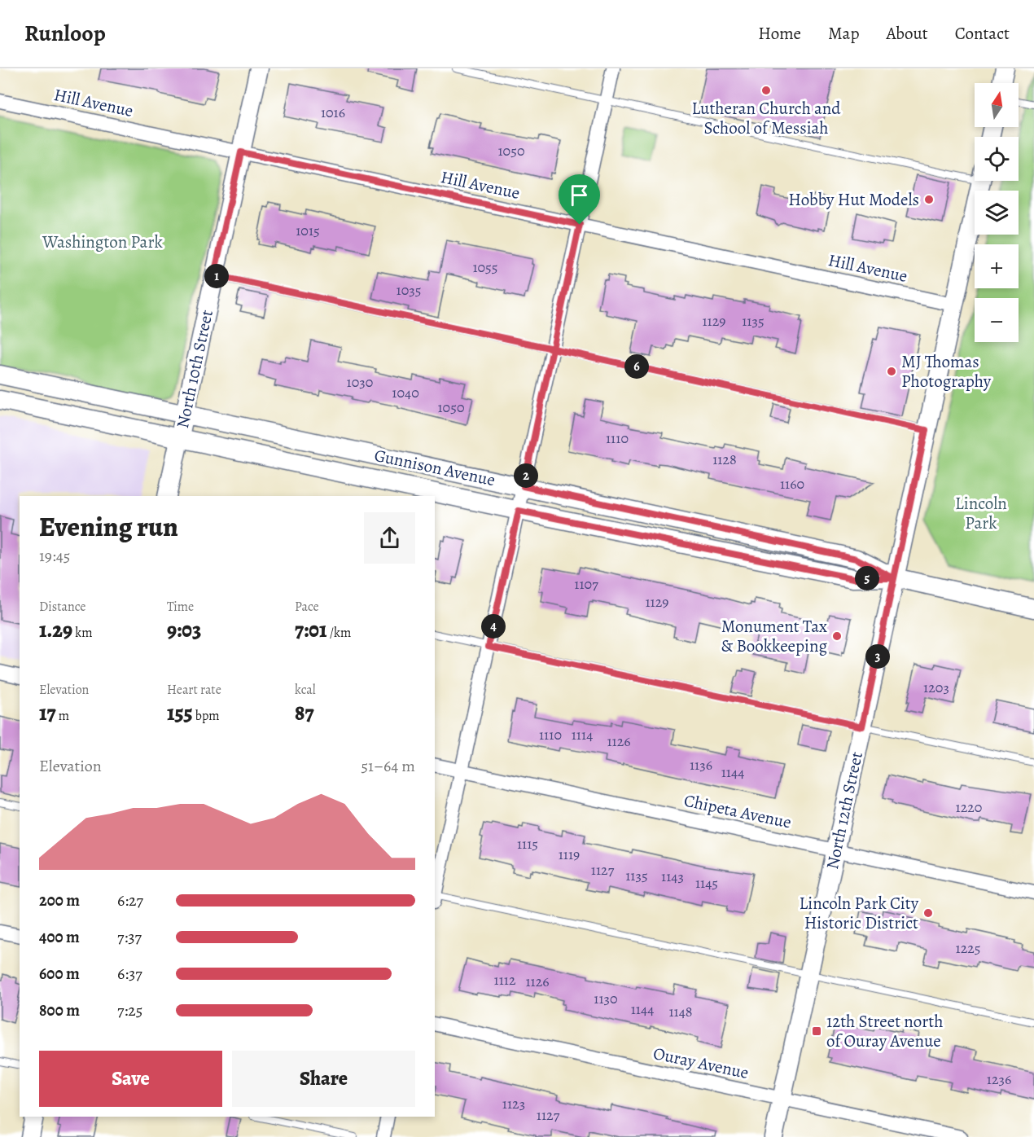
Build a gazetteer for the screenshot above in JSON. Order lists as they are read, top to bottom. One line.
{"streets":{"street":["Hill Avenue","North 10th Street","Gunnison Avenue","North 12th Street","Chipeta Avenue","Ouray Avenue"]},"crossings":[["Hill Avenue","North 10th Street"],["Hill Avenue","North 12th Street"],["North 10th Street","Gunnison Avenue"],["Gunnison Avenue","North 12th Street"],["North 12th Street","Chipeta Avenue"],["North 12th Street","Ouray Avenue"]],"parks":["Washington Park","Lincoln Park"],"places":{"other":["Lutheran Church and School of Messiah","Hobby Hut Models","MJ Thomas Photography","Monument Tax & Bookkeeping","Lincoln Park City Historic District"],"transit":["12th Street north of Ouray Avenue"]},"house_numbers":["1016","1050","1015","1055","1035","1129","1135","1030","1040","1050","1110","1128","1160","1107","1129","1203","1110","1114","1126","1136","1144","1220","1115","1119","1127","1135","1143","1145","1225","1112","1126","1130","1144","1148","1236","1123","1127"],"north":"top","page":{"header":"Runloop","nav":["Home","Map","About","Contact"],"map_buttons":["+","−"],"pins":["1","6","2","5","4","3"],"heading":["Evening run","19:45"],"stats":[["Distance","1.29 km"],["Time","9:03"],["Pace","7:01 /km"],["Elevation","17 m"],["Heart rate","155 bpm"],["kcal","87"]],"chart":["Elevation","51–64 m"],"list":[{"name":"200 m","note":"6:27"},{"name":"400 m","note":"7:37"},{"name":"600 m","note":"6:37"},{"name":"800 m","note":"7:25"}],"buttons":["Save","Share"]}}
